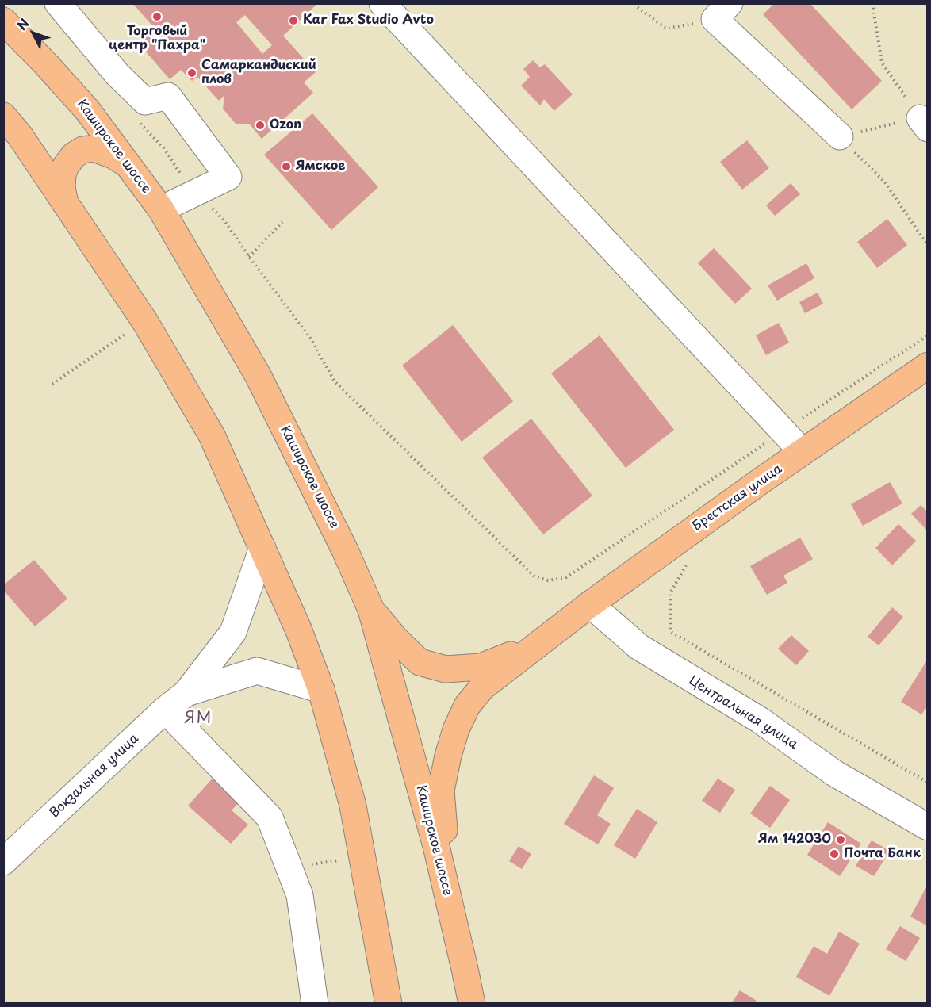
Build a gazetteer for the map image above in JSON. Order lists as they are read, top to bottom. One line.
{"streets":{"main road":["Каширское шоссе","Брестская улица"],"street":["Центральная улица","Вокзальная улица"]},"crossings":[["Каширское шоссе","Брестская улица"],["Брестская улица","Центральная улица"]],"districts":["ЯМ"],"places":["Торговый центр \"Пахра\"","Kar Fax Studio Avto","Самаркандиский плов","Ozon","Ямское","Ям 142030","Почта Банк"],"north":"top left"}
